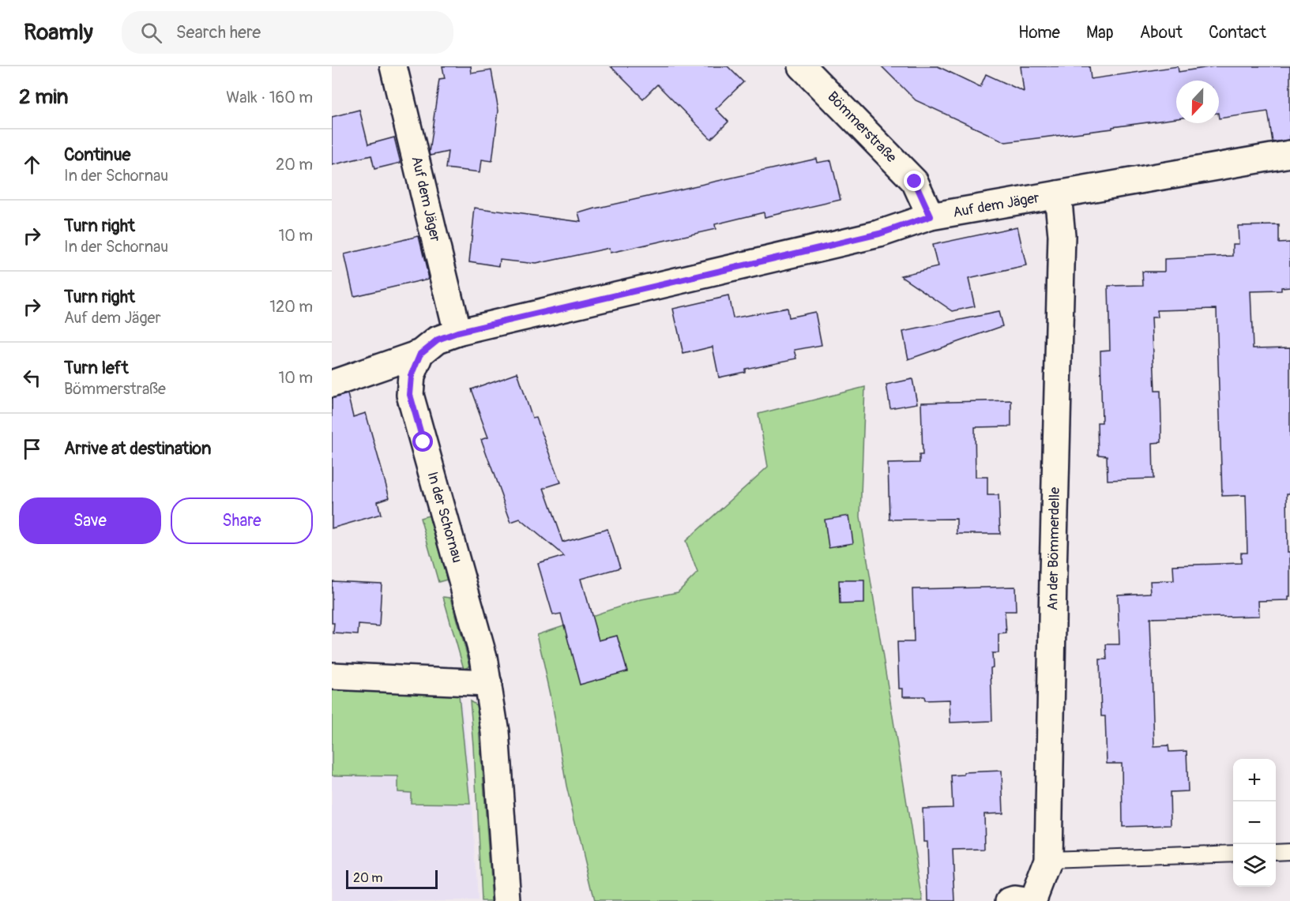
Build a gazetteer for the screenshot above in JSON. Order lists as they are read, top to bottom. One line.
{"streets":{"street":["Bömmerstraße","Auf dem Jäger","In der Schornau","An der Bömmerdelle"]},"crossings":[["Bömmerstraße","Auf dem Jäger"],["Auf dem Jäger","In der Schornau"],["Auf dem Jäger","An der Bömmerdelle"]],"scale_bar":"20 m","north":"bottom","page":{"header":"Roamly","search":"Search here","nav":["Home","Map","About","Contact"],"heading":["2 min","Walk · 160 m"],"list":[["Continue","In der Schornau","20 m"],["Turn right","In der Schornau","10 m"],["Turn right","Auf dem Jäger","120 m"],["Turn left","Bömmerstraße","10 m"],"Arrive at destination"],"buttons":["Save","Share"],"map_buttons":["+","−"],"scale":"20 m"}}
